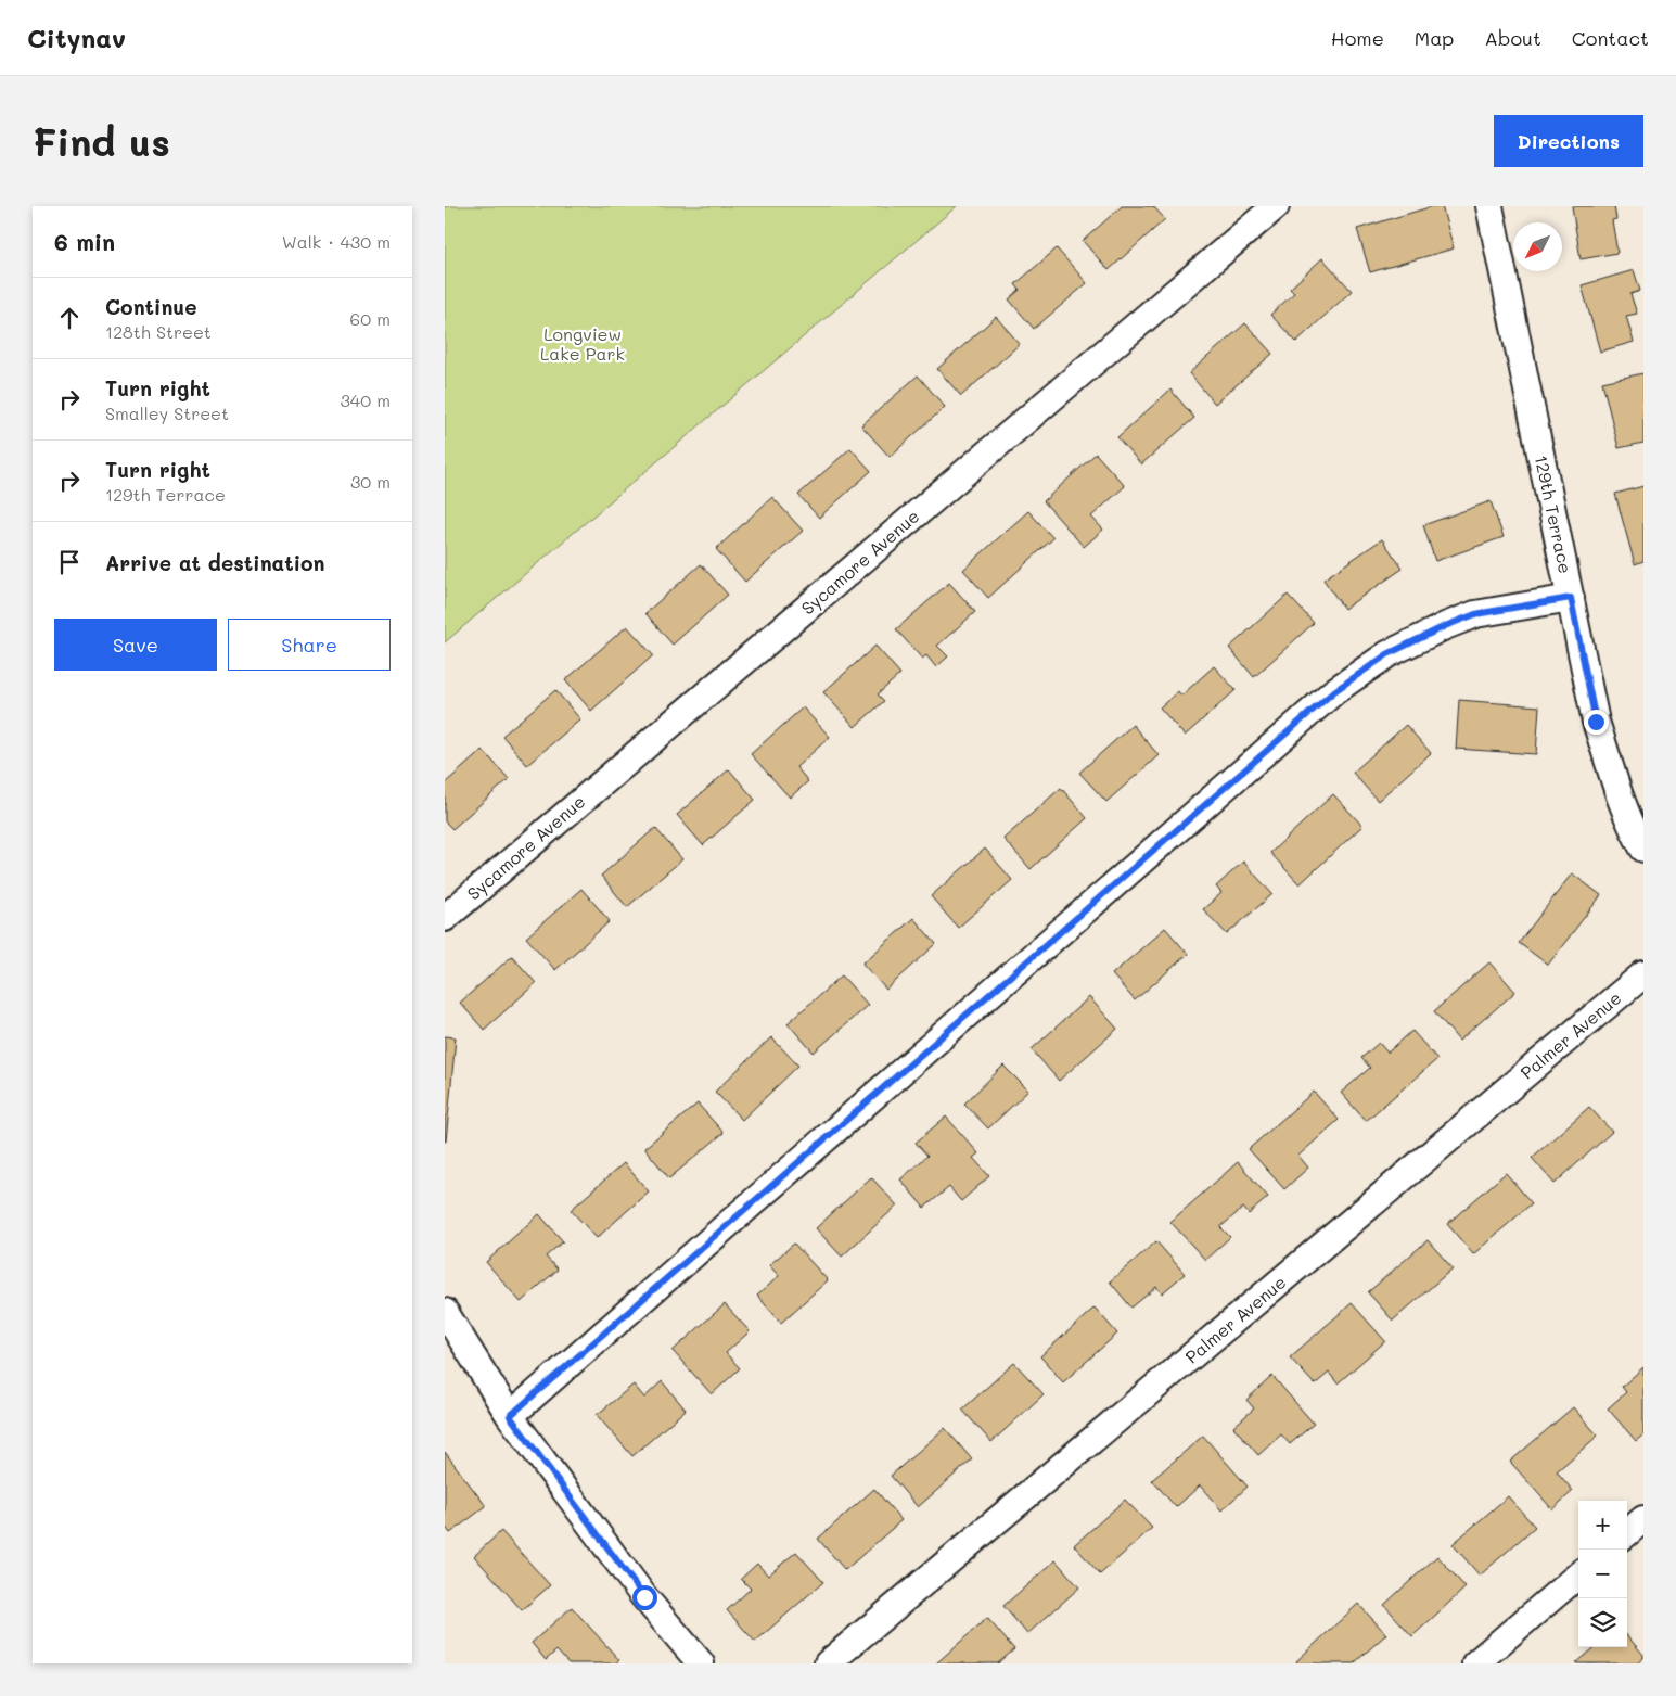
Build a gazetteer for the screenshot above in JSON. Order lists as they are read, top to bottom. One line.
{"streets":{"street":["129th Terrace","Sycamore Avenue","Palmer Avenue"]},"parks":["Longview Lake Park"],"north":"bottom left","page":{"header":"Citynav","nav":["Home","Map","About","Contact"],"buttons":["Directions",["Save","Share"]],"title":"Find us","heading":["6 min","Walk · 430 m"],"list":[["Continue","128th Street","60 m"],["Turn right","Smalley Street","340 m"],["Turn right","129th Terrace","30 m"],"Arrive at destination"],"map_buttons":["+","−"]}}
